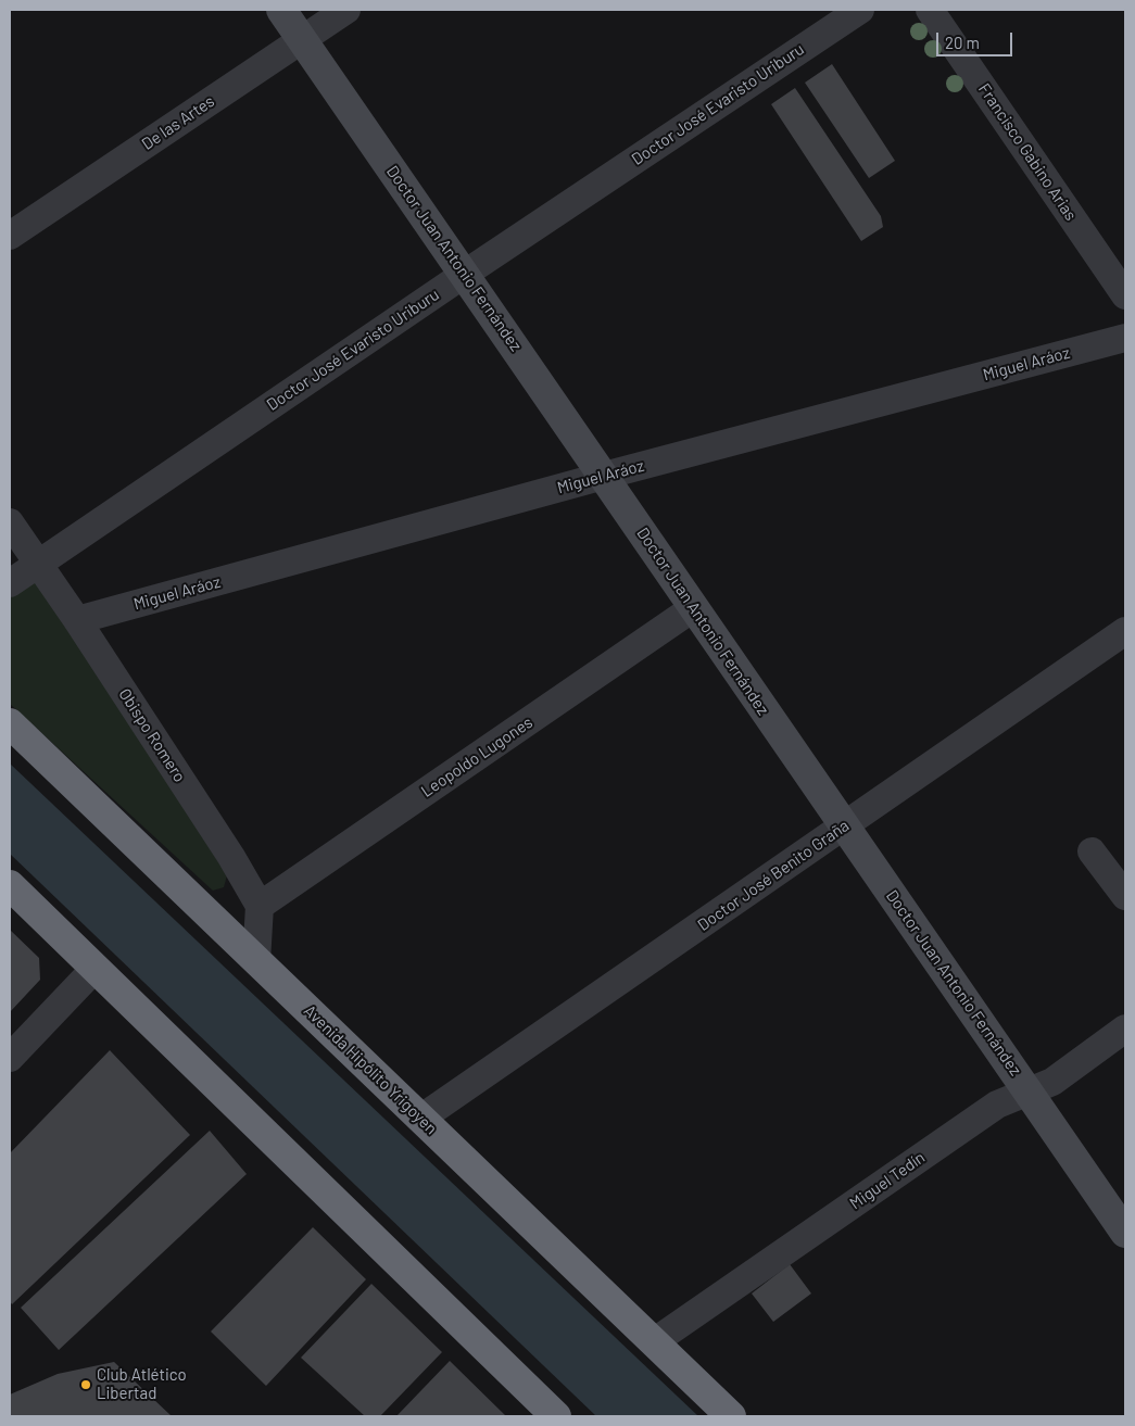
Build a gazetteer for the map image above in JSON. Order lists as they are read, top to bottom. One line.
{"streets":{"highway":["Avenida Hipólito Yrigoyen"],"street":["Doctor José Evaristo Uriburu","De las Artes","Francisco Gabino Arias","Doctor Juan Antonio Fernández","Miguel Aráoz","Obispo Romero","Leopoldo Lugones","Doctor José Benito Graña","Miguel Tedín"]},"crossings":[["Doctor José Evaristo Uriburu","Doctor Juan Antonio Fernández"],["Doctor José Evaristo Uriburu","Obispo Romero"],["De las Artes","Doctor Juan Antonio Fernández"],["Doctor Juan Antonio Fernández","Miguel Aráoz"],["Doctor Juan Antonio Fernández","Leopoldo Lugones"],["Doctor Juan Antonio Fernández","Doctor José Benito Graña"],["Doctor Juan Antonio Fernández","Miguel Tedín"],["Miguel Aráoz","Obispo Romero"],["Obispo Romero","Leopoldo Lugones"],["Doctor José Benito Graña","Avenida Hipólito Yrigoyen"],["Avenida Hipólito Yrigoyen","Miguel Tedín"]],"places":["Club Atlético Libertad"],"scale_bar":"20 m"}
